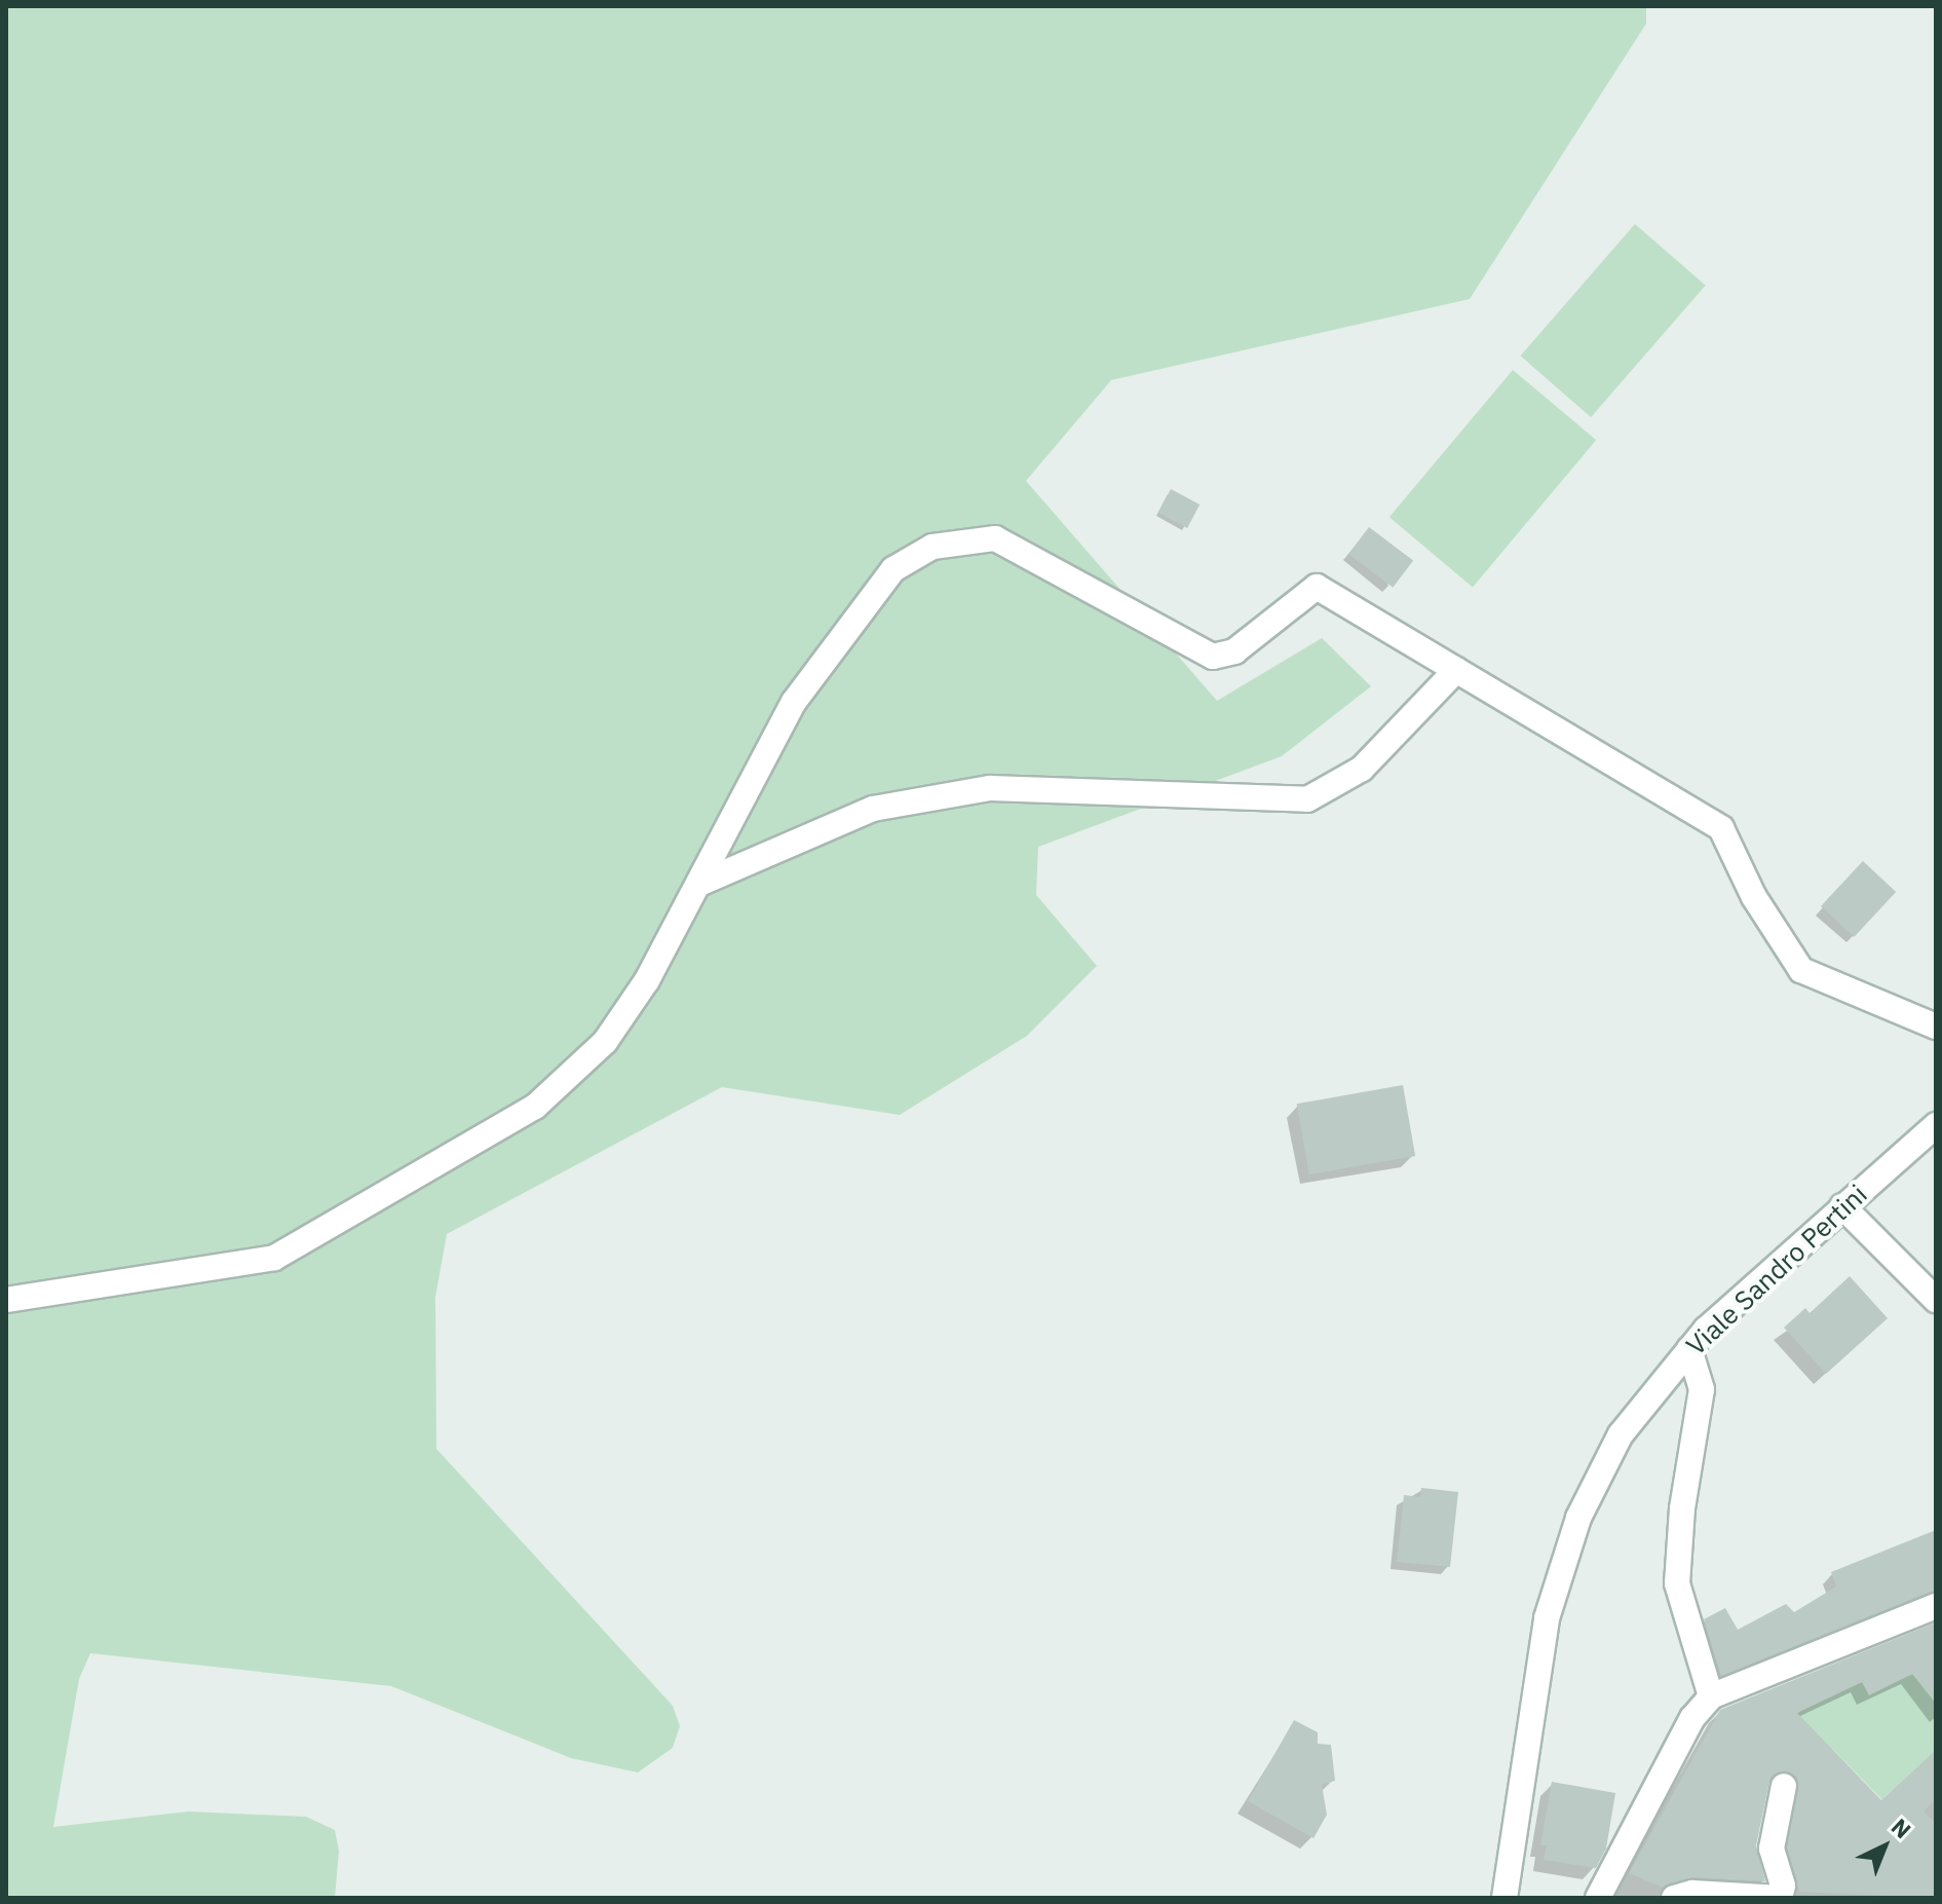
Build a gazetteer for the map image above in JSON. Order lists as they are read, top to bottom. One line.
{"streets":{"street":["Viale Sandro Pertini"]},"north":"top right"}
